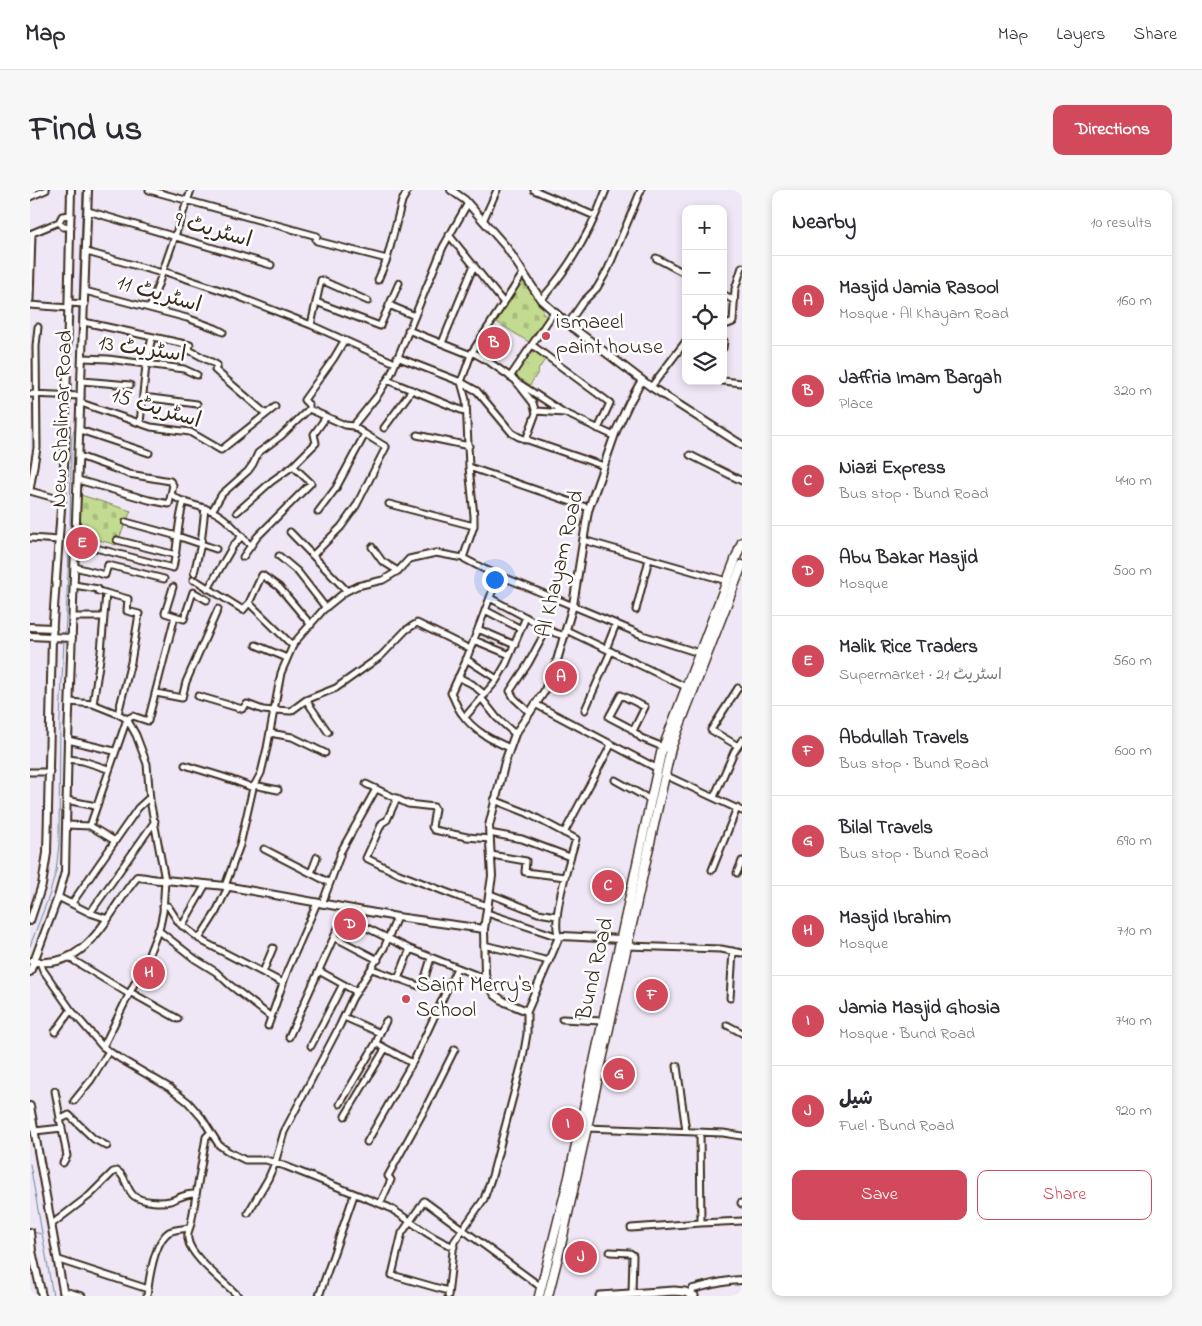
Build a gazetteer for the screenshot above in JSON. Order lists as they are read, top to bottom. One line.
{"streets":{"main road":["Bund Road"],"street":["اسٹریٹ 9","اسٹریٹ 11","اسٹریٹ 13","اسٹریٹ 15","New Shalimar Road","Al Khayam Road"]},"crossings":[["اسٹریٹ 9","New Shalimar Road"],["اسٹریٹ 11","New Shalimar Road"],["اسٹریٹ 13","New Shalimar Road"],["اسٹریٹ 15","New Shalimar Road"]],"places":["ismaeel paint house","Saint Merry's School"],"page":{"header":"Map","nav":["Map","Layers","Share"],"title":"Find us","buttons":["Directions",["Save","Share"]],"heading":["Nearby","10 results"],"map_buttons":["+","−"],"list":[{"mark":"A","name":"Masjid Jamia Rasool","note":"Mosque · Al Khayam Road","value":"160 m"},{"mark":"B","name":"Jaffria Imam Bargah","note":"Place","value":"320 m"},{"mark":"C","name":"Niazi Express","note":"Bus stop · Bund Road","value":"440 m"},{"mark":"D","name":"Abu Bakar Masjid","note":"Mosque","value":"500 m"},{"mark":"E","name":"Malik Rice Traders","note":"Supermarket · اسٹریٹ 21","value":"560 m"},{"mark":"F","name":"Abdullah Travels","note":"Bus stop · Bund Road","value":"600 m"},{"mark":"G","name":"Bilal Travels","note":"Bus stop · Bund Road","value":"690 m"},{"mark":"H","name":"Masjid Ibrahim","note":"Mosque","value":"710 m"},{"mark":"I","name":"Jamia Masjid Ghosia","note":"Mosque · Bund Road","value":"740 m"},{"mark":"J","name":"شیل","note":"Fuel · Bund Road","value":"920 m"}],"pins":["B","E","A","C","D","H","F","G","I","J"]}}
